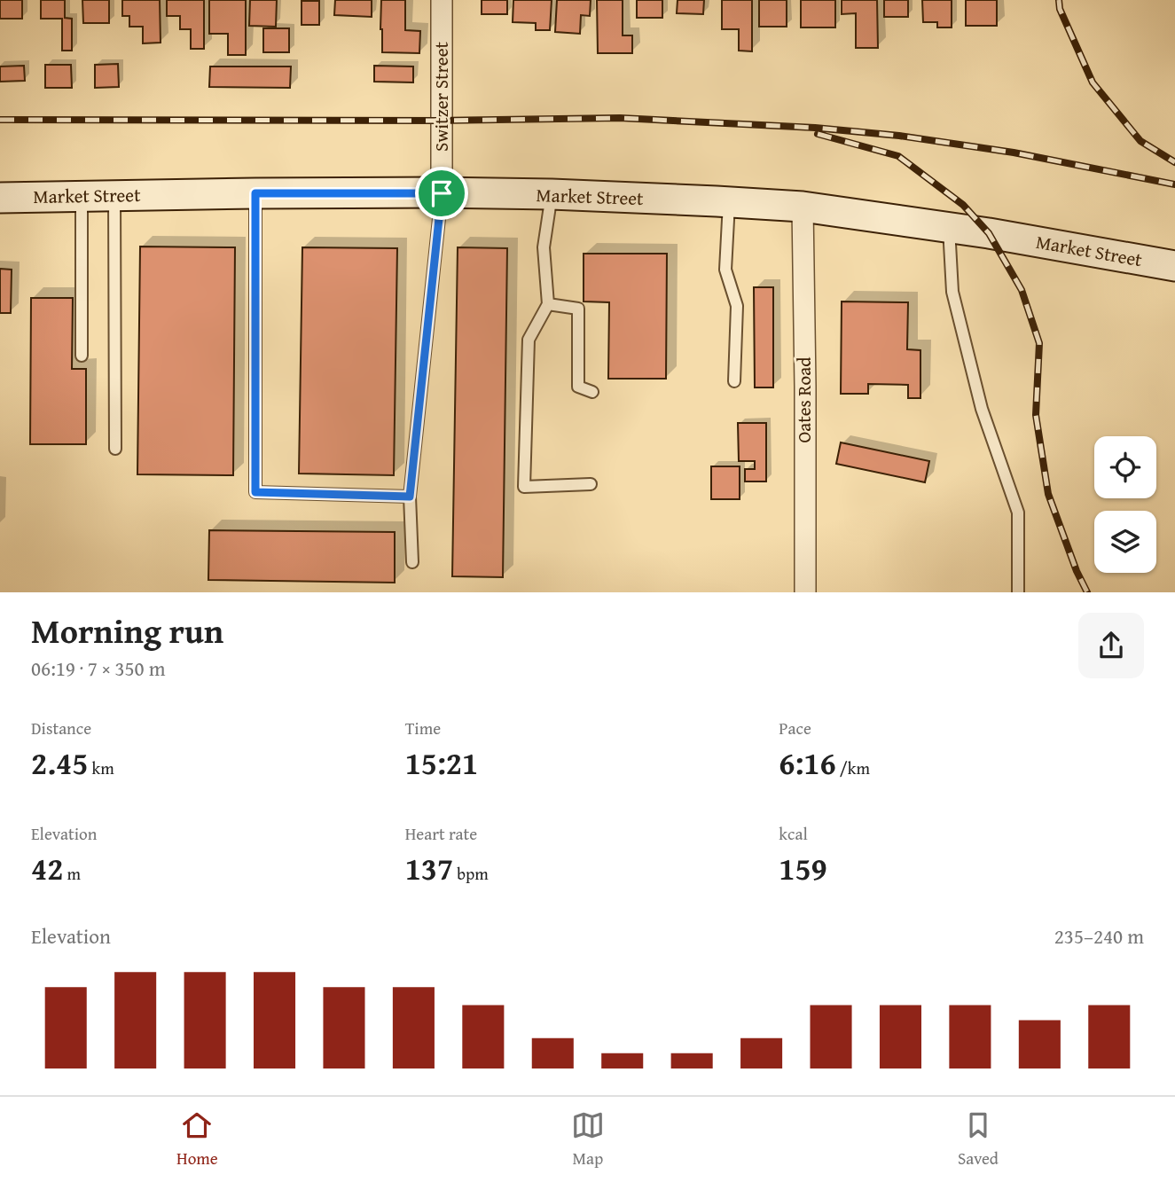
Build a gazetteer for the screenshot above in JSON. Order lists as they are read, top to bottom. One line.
{"streets":{"main road":["Market Street"],"street":["Switzer Street","Oates Road"]},"crossings":[["Switzer Street","Market Street"],["Market Street","Oates Road"]],"page":{"heading":["Morning run","06:19 · 7 × 350 m"],"stats":[["Distance","2.45 km"],["Time","15:21"],["Pace","6:16 /km"],["Elevation","42 m"],["Heart rate","137 bpm"],["kcal","159"]],"chart":["Elevation","235–240 m"],"tabs":["Home","Map","Saved"]}}
